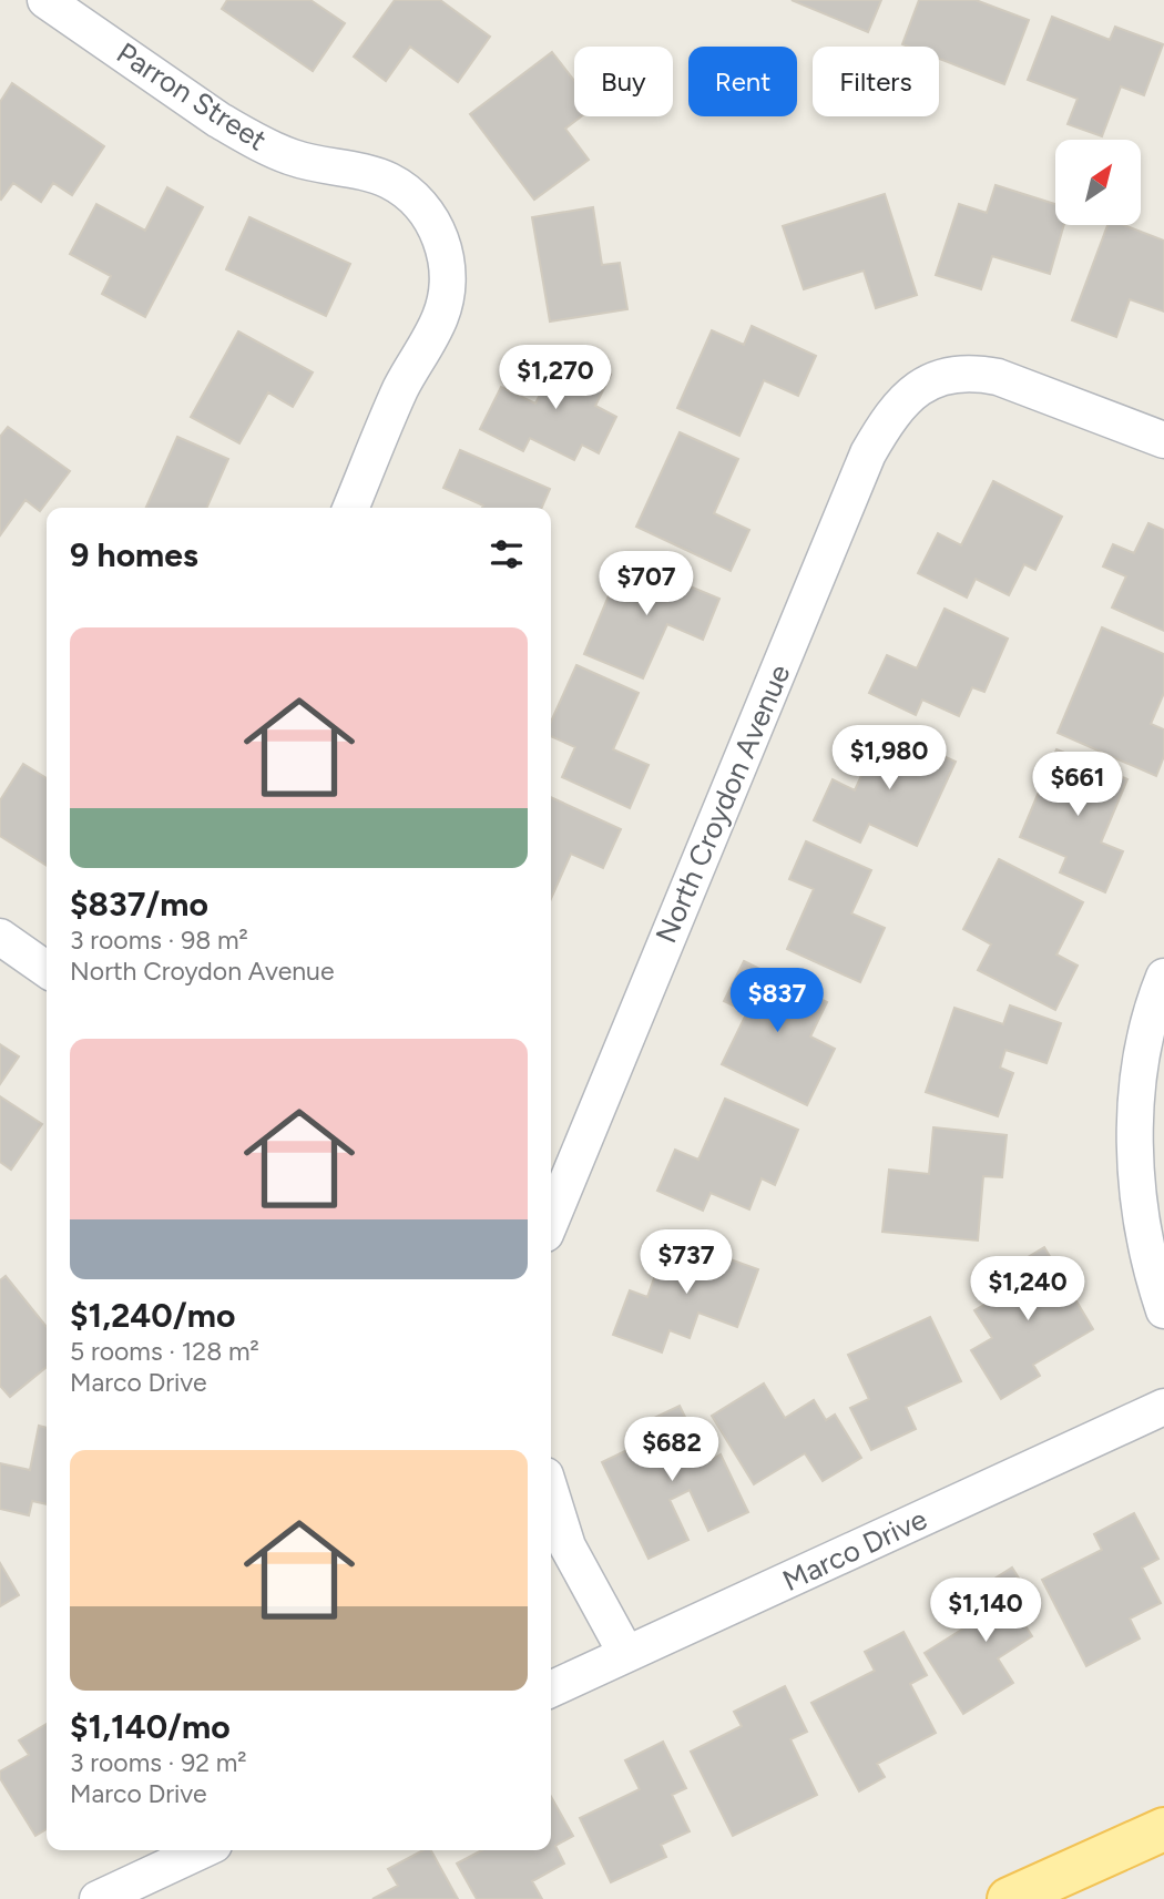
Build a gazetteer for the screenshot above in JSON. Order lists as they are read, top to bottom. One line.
{"streets":{"street":["Parron Street","North Croydon Avenue","Marco Drive"]},"north":"top right","page":{"chip":["Buy","Rent","Filters"],"price":["$1,270","$707","$1,980","$661","$837","$737","$1,240","$682","$1,140"],"heading":"9 homes","list":[{"name":"$837/mo","note":"3 rooms · 98 m² · North Croydon Avenue"},{"name":"$1,240/mo","note":"5 rooms · 128 m² · Marco Drive"},{"name":"$1,140/mo","note":"3 rooms · 92 m² · Marco Drive"}]}}
